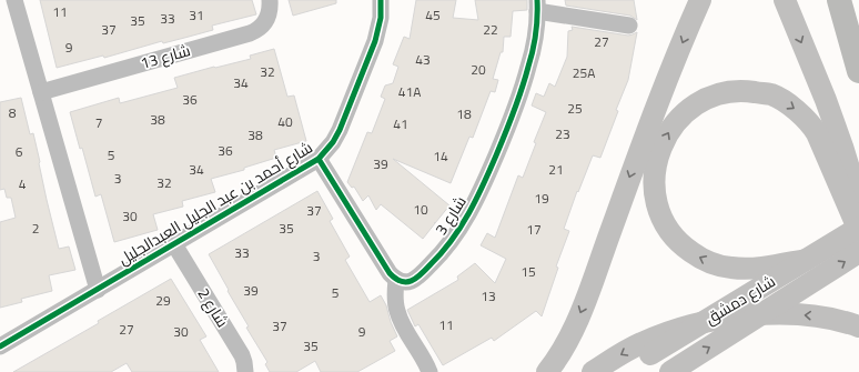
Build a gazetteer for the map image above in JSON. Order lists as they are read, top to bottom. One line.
{"streets":{"main road":["شارع دمشق"],"street":["شارع 13","شارع أحمد بن عبد الجليل العبدالجليل","شارع 3","شارع 2"]},"crossings":[["شارع أحمد بن عبد الجليل العبدالجليل","شارع 2"]],"house_numbers":["11","31","45","33","35","37","22","27","9","43","20","32","25A","34","41A","36","25","8","18","38","40","7","41","23","38","36","6","5","14","39","34","21","3","32","4","19","10","37","30","2","35","17","33","3","15","39","5","13","29","11","37","27","30","9","35"]}
